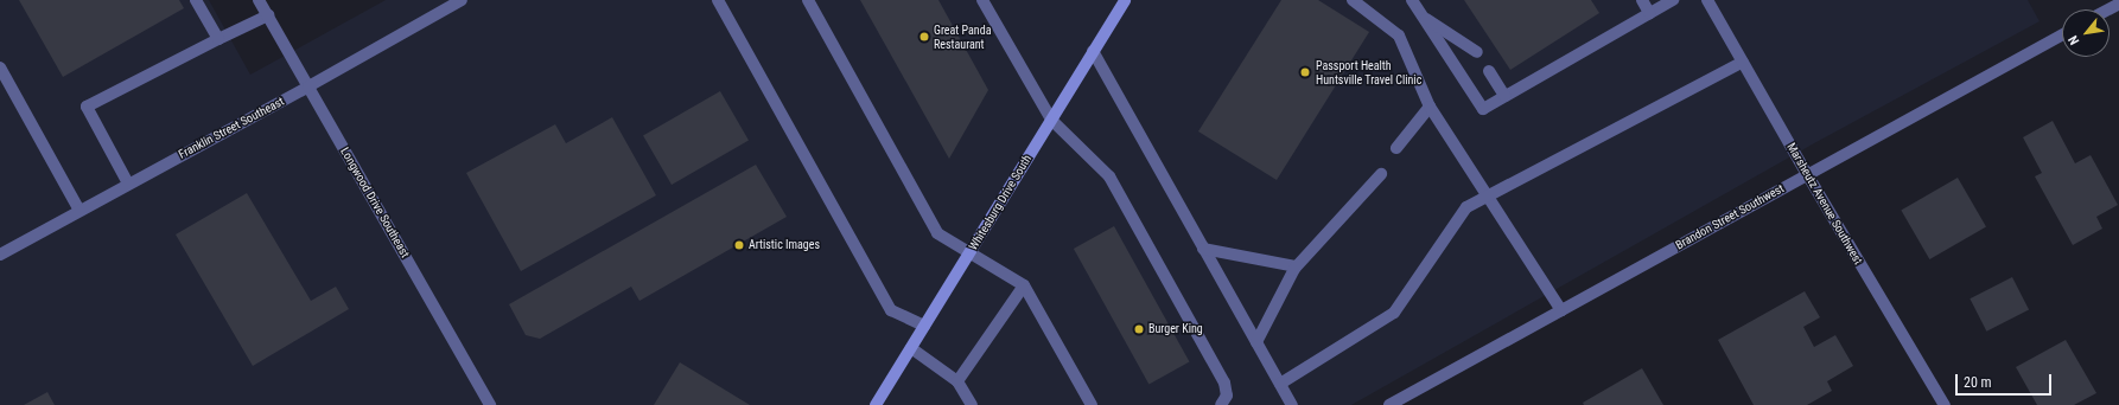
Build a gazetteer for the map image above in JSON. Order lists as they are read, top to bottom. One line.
{"streets":{"main road":["Whitesburg Drive South"],"street":["Franklin Street Southeast","Longwood Drive Southeast","Marsheutz Avenue Southwest","Brandon Street Southwest"]},"crossings":[["Franklin Street Southeast","Longwood Drive Southeast"],["Marsheutz Avenue Southwest","Brandon Street Southwest"]],"places":["Great Panda Restaurant","Passport Health Huntsville Travel Clinic","Artistic Images","Burger King"],"scale_bar":"20 m","north":"bottom left"}
